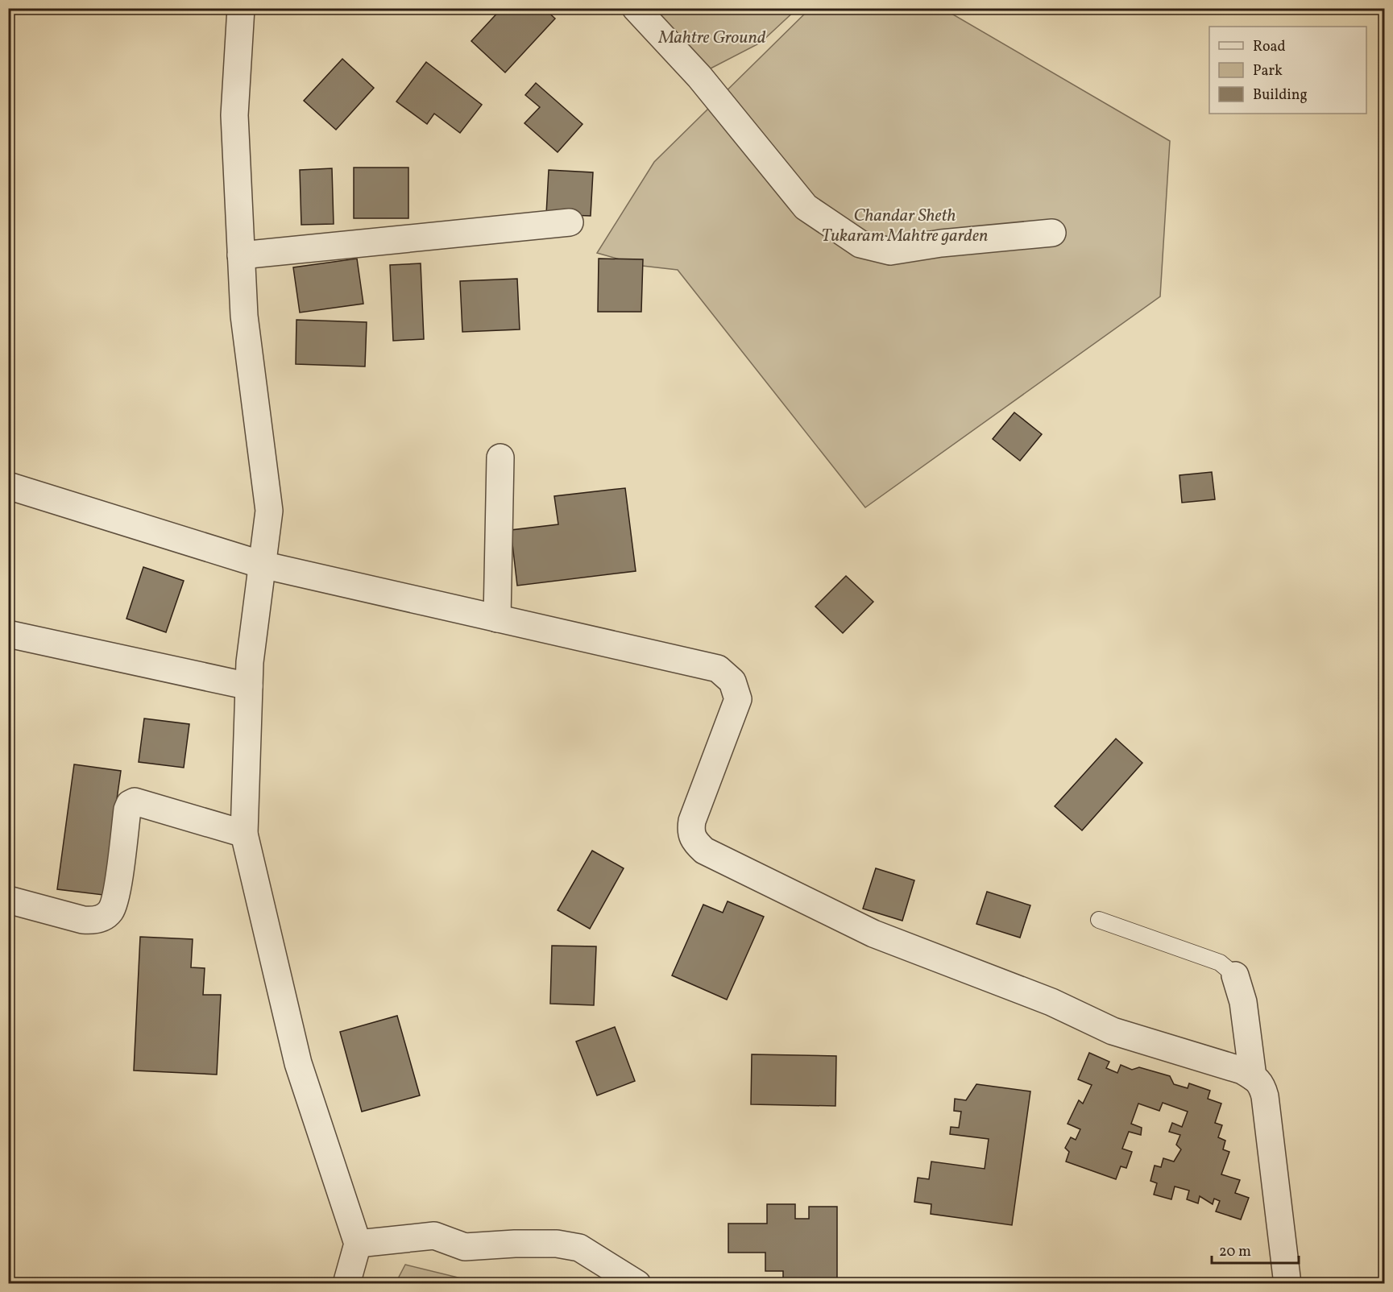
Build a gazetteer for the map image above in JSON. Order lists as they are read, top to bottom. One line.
{"parks":["Mahtre Ground","Chandar Sheth Tukaram Mahtre garden"],"legend":["Road","Park","Building"],"scale_bar":"20 m"}
